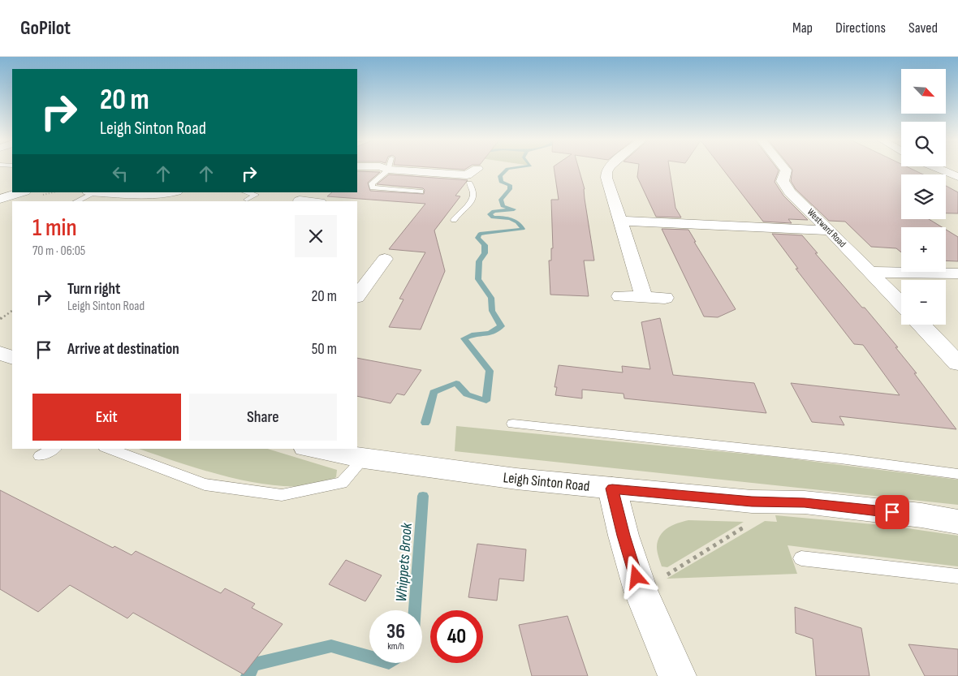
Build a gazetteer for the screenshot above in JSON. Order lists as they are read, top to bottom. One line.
{"streets":{"street":["Westward Road","Leigh Sinton Road"]},"water":["Whippets Brook"],"north":"bottom right","page":{"header":"GoPilot","nav":["Map","Directions","Saved"],"map_buttons":["+","−"],"turn":["20 m","Leigh Sinton Road"],"heading":["1 min","70 m · 06:05"],"list":[{"name":"Turn right","note":"Leigh Sinton Road","value":"20 m"},{"name":"Arrive at destination","value":"50 m"}],"buttons":["Exit","Share"],"speed":"36 km/h","limit":"40"}}
